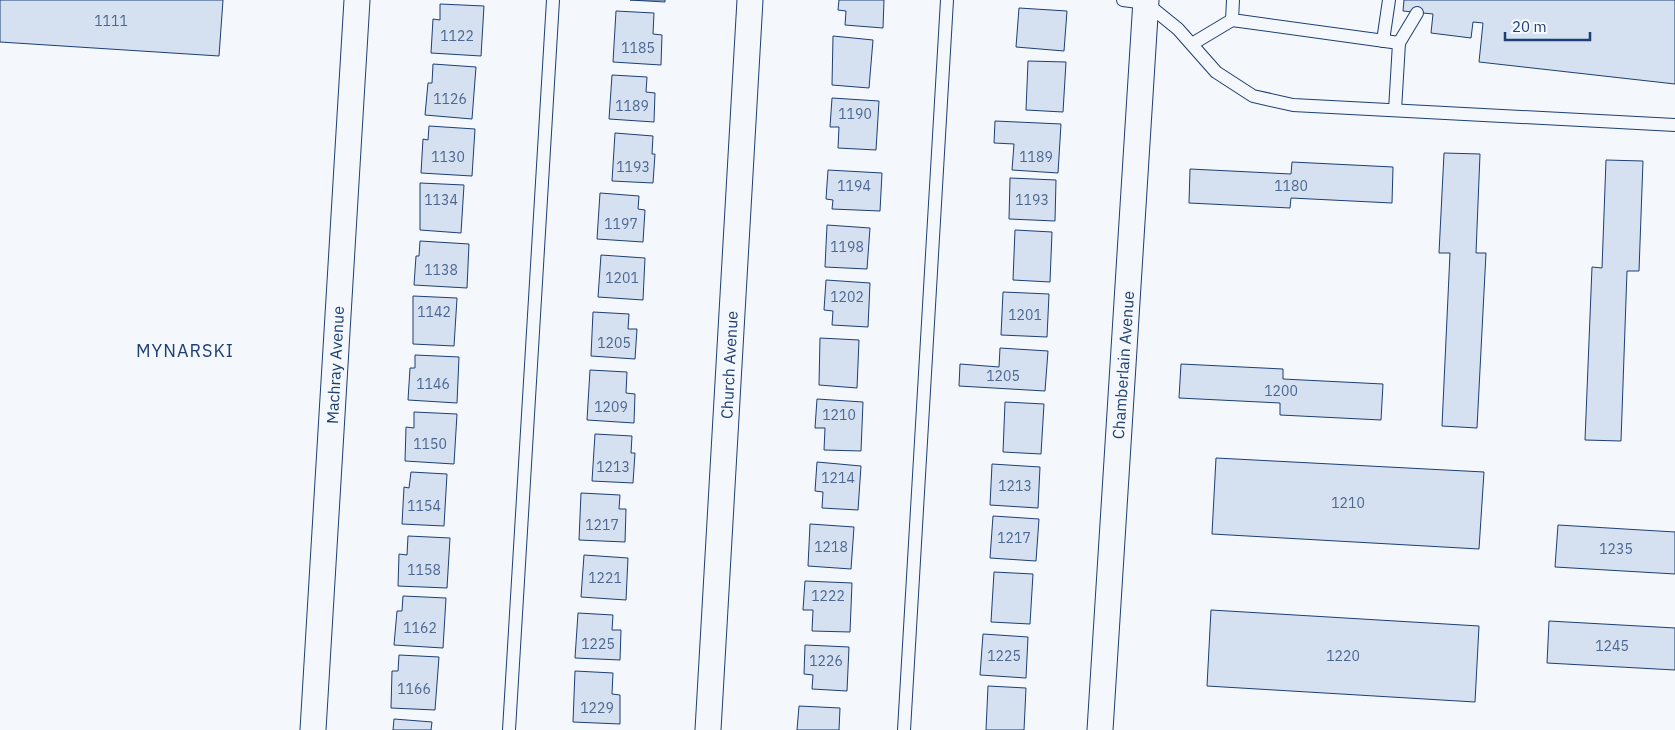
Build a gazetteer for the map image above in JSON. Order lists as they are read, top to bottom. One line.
{"streets":{"street":["Machray Avenue","Church Avenue","Chamberlain Avenue"]},"districts":["MYNARSKI"],"house_numbers":["1111","1122","1185","1126","1189","1190","1130","1189","1193","1194","1180","1134","1193","1197","1198","1138","1201","1202","1142","1201","1205","1205","1146","1200","1209","1210","1150","1213","1214","1213","1210","1154","1217","1217","1218","1235","1158","1221","1222","1162","1225","1245","1225","1220","1226","1166","1229"],"scale_bar":"20 m"}
